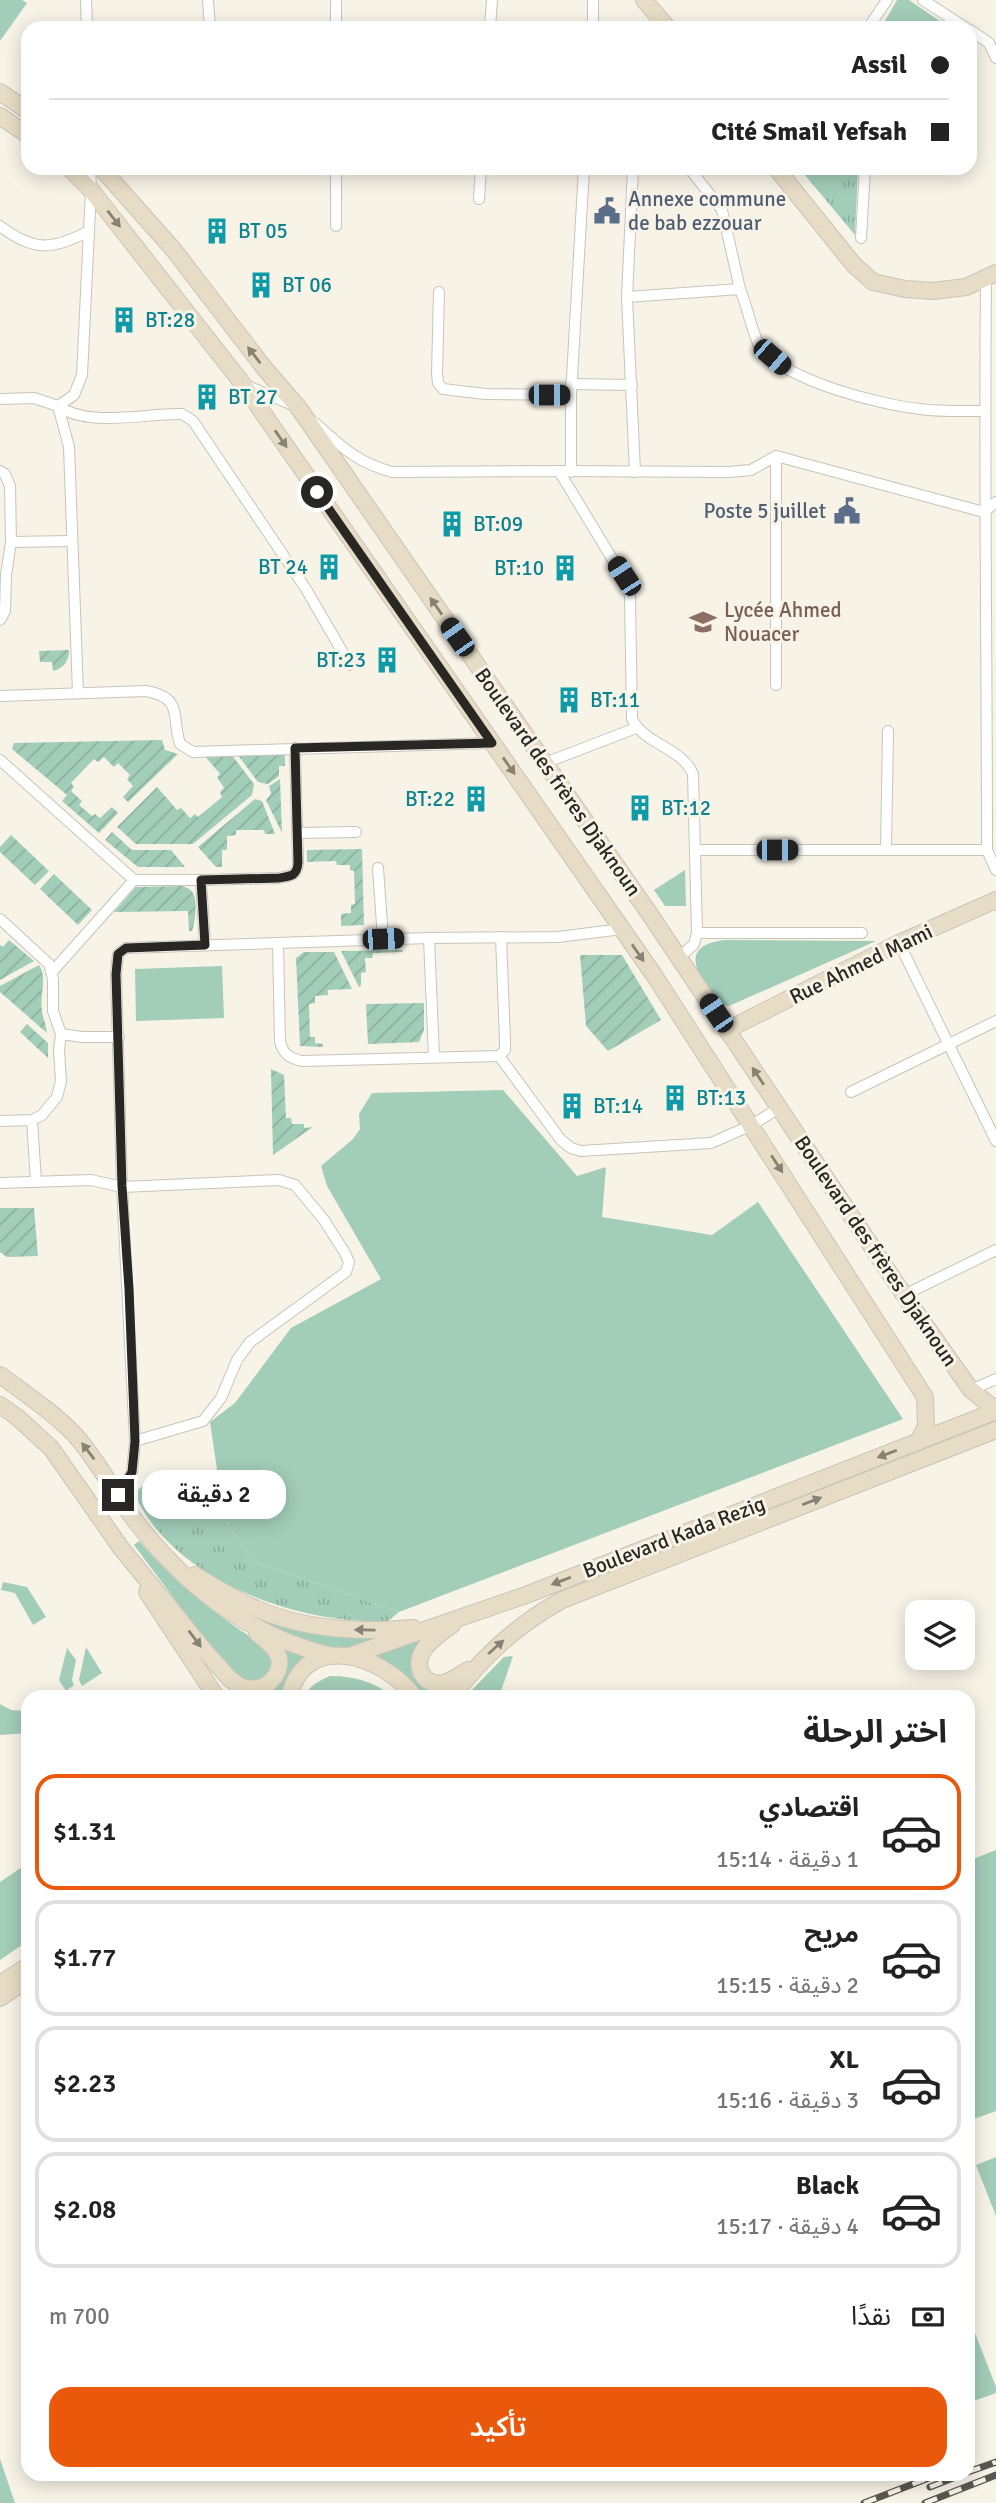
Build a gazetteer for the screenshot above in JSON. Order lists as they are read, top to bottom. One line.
{"streets":{"street":["Boulevard des frères Djaknoun","Rue Ahmed Mami","Boulevard Kada Rezig"]},"crossings":[["Boulevard des frères Djaknoun","Rue Ahmed Mami"],["Boulevard des frères Djaknoun","Boulevard Kada Rezig"]],"places":{"public building":["Annexe commune de bab ezzouar","Poste 5 juillet"],"building":["BT 05","BT 06","BT:28","BT 27","BT:09","BT 24","BT:10","BT:23","BT:11","BT:22","BT:12","BT:13","BT:14"],"school or university":["Lycée Ahmed Nouacer"]},"page":{"banner":["Assil","Cité Smail Yefsah"],"bubble":"2 دقيقة","heading":"اختر الرحلة","list":[{"name":"اقتصادي","note":"1 دقيقة · 15:14","value":"$1.31"},{"name":"مريح","note":"2 دقيقة · 15:15","value":"$1.77"},{"name":"XL","note":"3 دقيقة · 15:16","value":"$2.23"},{"name":"Black","note":"4 دقيقة · 15:17","value":"$2.08"}],"pay":["نقدًا","700 m"],"buttons":"تأكيد"}}
